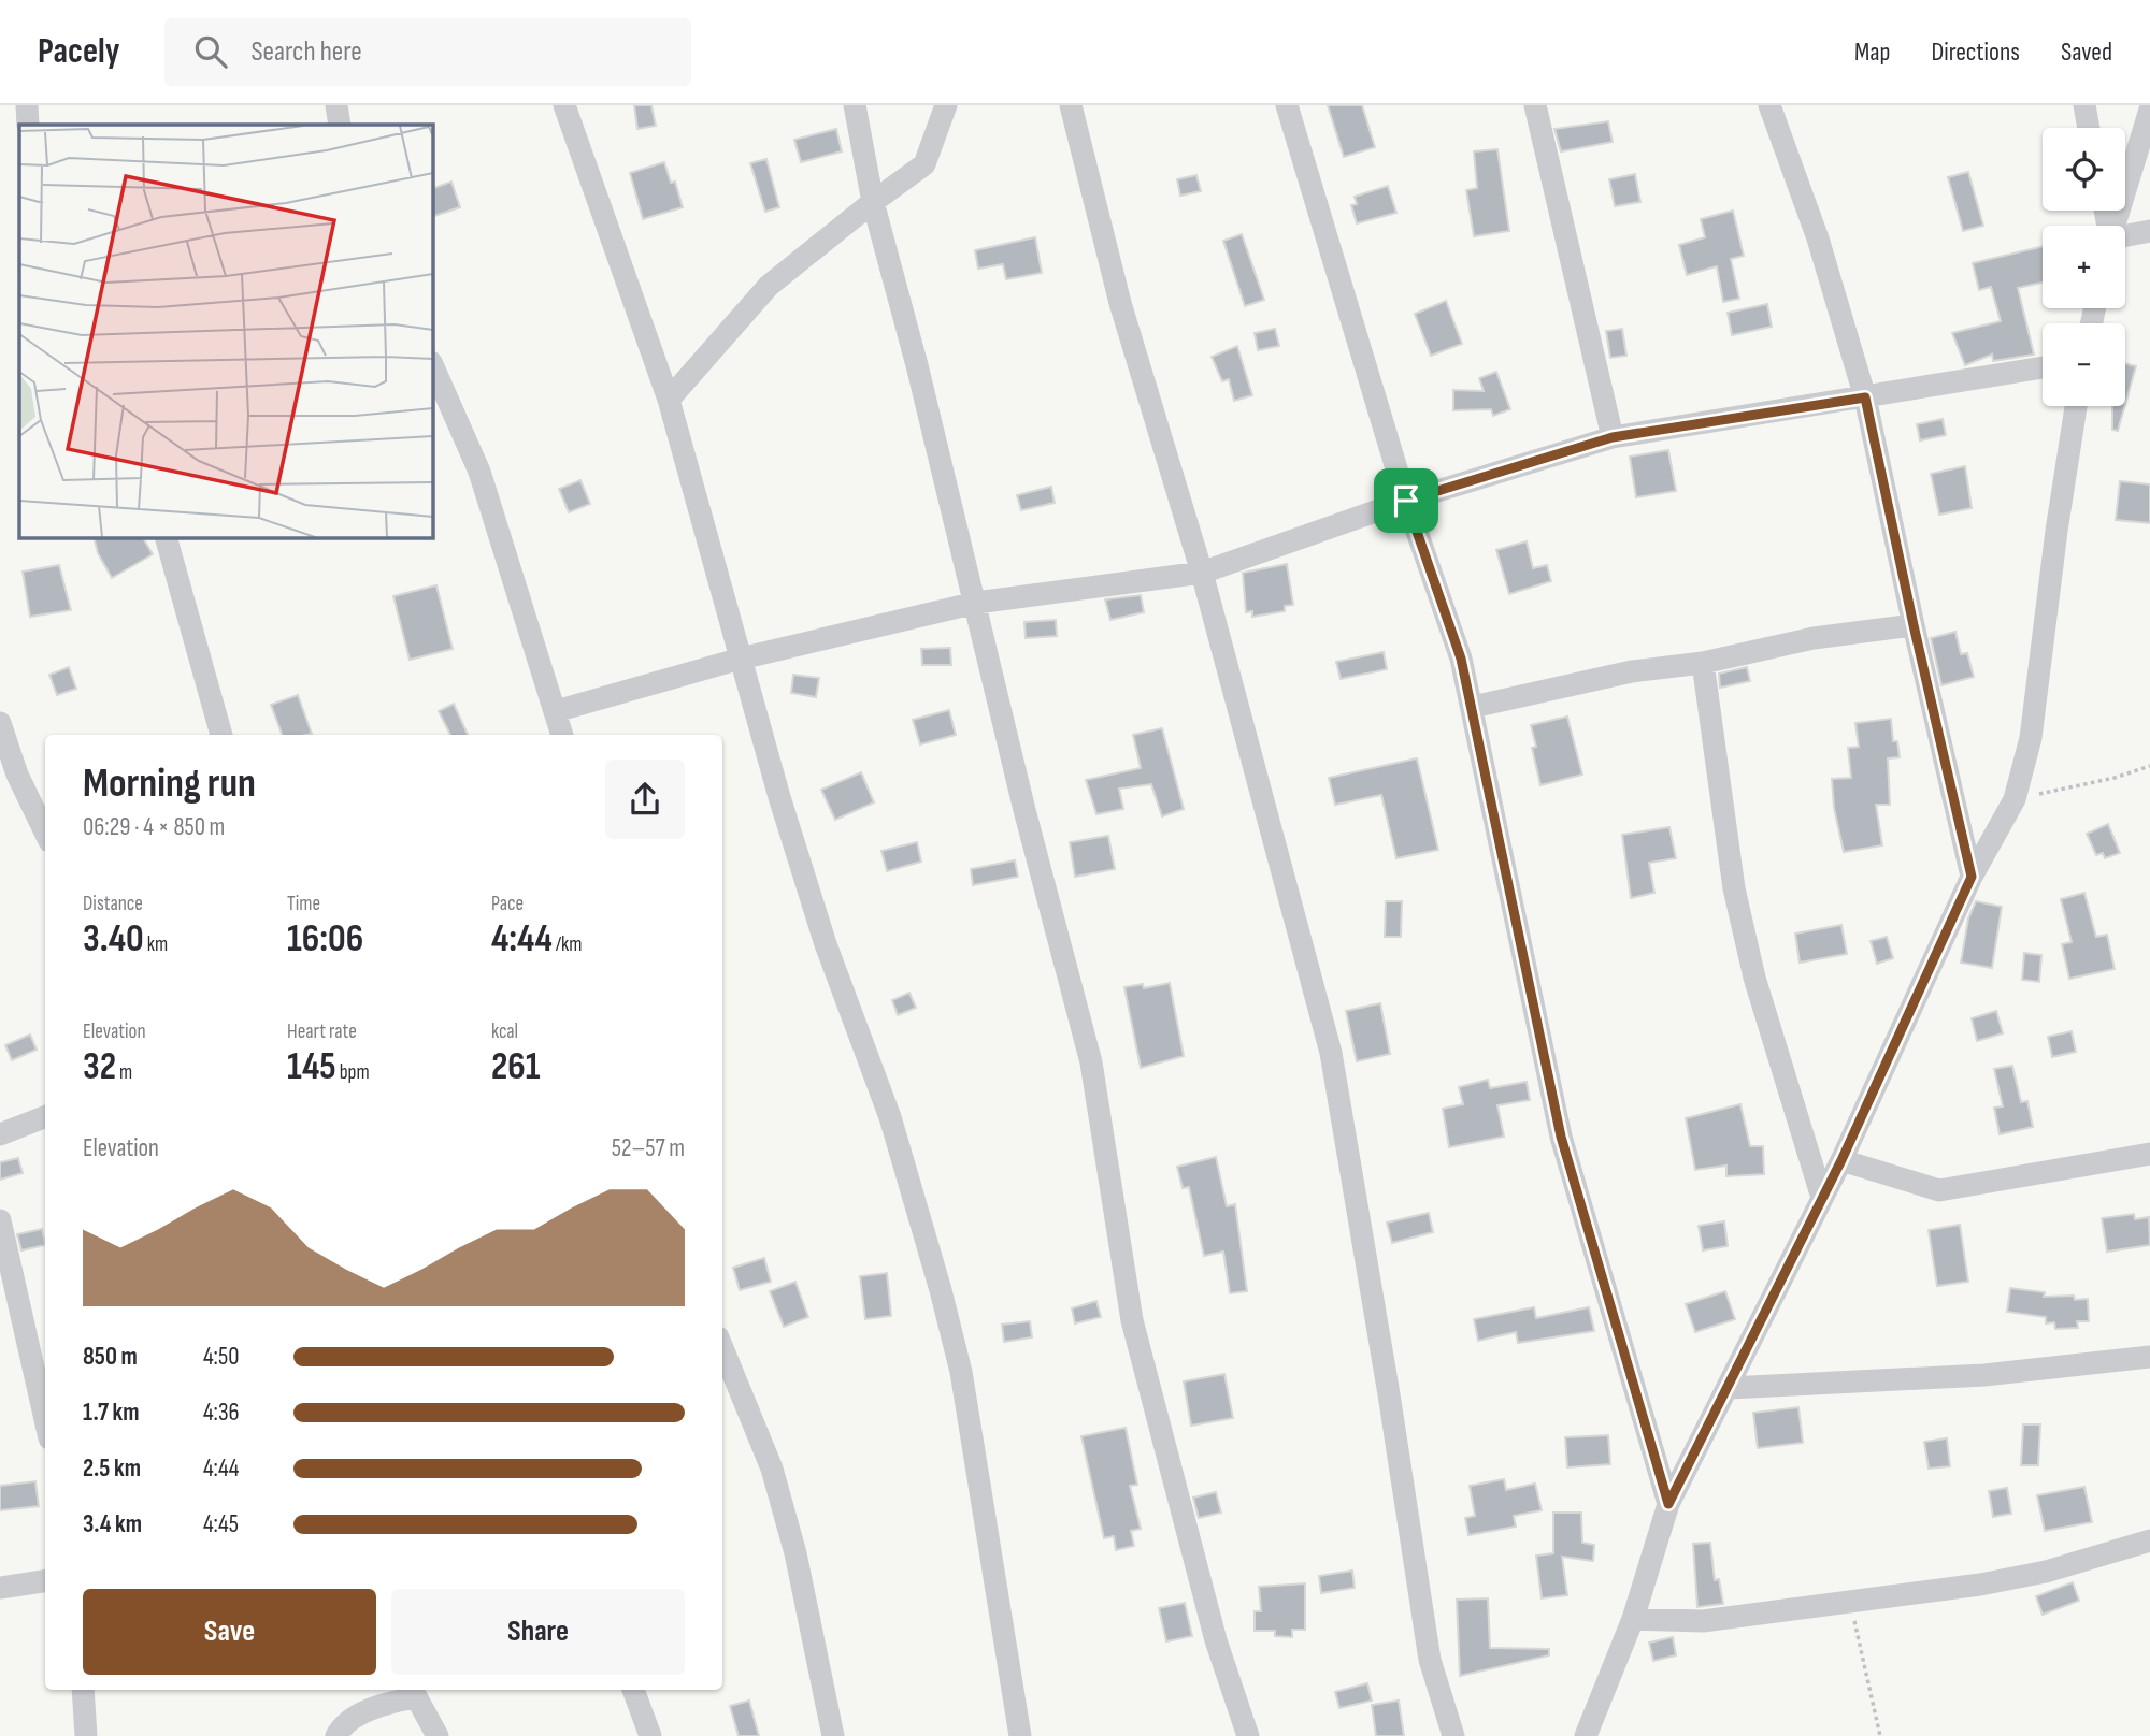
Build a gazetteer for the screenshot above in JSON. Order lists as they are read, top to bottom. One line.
{"page":{"header":"Pacely","search":"Search here","nav":["Map","Directions","Saved"],"map_buttons":["+","−"],"heading":["Morning run","06:29 · 4 × 850 m"],"stats":[["Distance","3.40 km"],["Time","16:06"],["Pace","4:44 /km"],["Elevation","32 m"],["Heart rate","145 bpm"],["kcal","261"]],"chart":["Elevation","52–57 m"],"list":[{"name":"850 m","note":"4:50"},{"name":"1.7 km","note":"4:36"},{"name":"2.5 km","note":"4:44"},{"name":"3.4 km","note":"4:45"}],"buttons":["Save","Share"]}}
